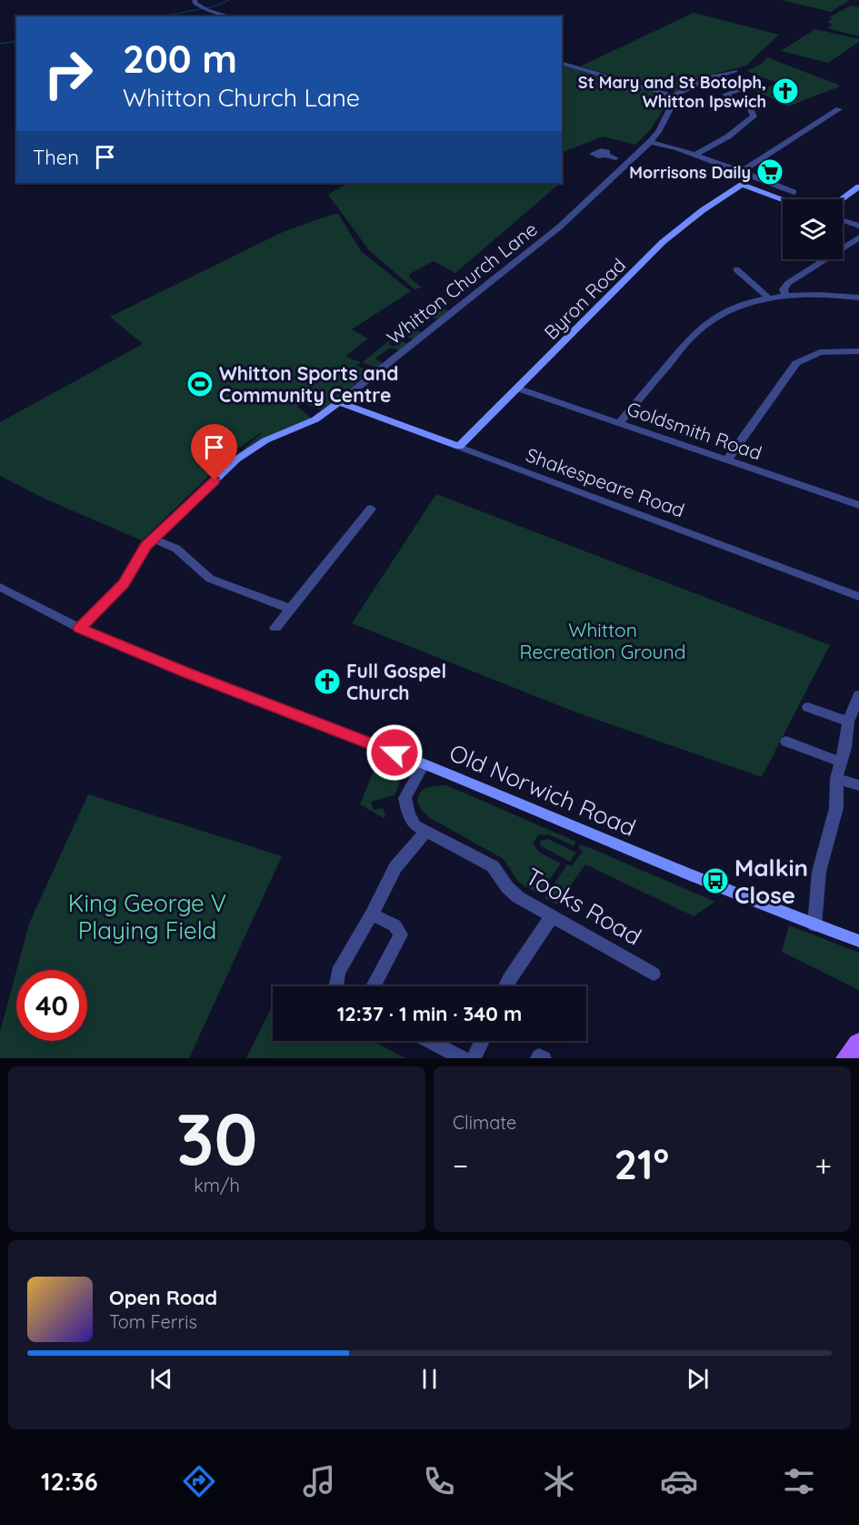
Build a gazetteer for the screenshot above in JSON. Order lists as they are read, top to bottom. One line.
{"streets":{"street":["Whitton Church Lane","Byron Road","Goldsmith Road","Shakespeare Road","Old Norwich Road","Tooks Road"]},"crossings":[["Whitton Church Lane","Shakespeare Road"],["Whitton Church Lane","Old Norwich Road"],["Byron Road","Goldsmith Road"],["Byron Road","Shakespeare Road"],["Old Norwich Road","Tooks Road"]],"parks":["Whitton Recreation Ground","King George V Playing Field"],"places":{"church":["St Mary and St Botolph, Whitton Ipswich","Full Gospel Church"],"supermarket":["Morrisons Daily"],"sports":["Whitton Sports and Community Centre"],"bus stop":["Malkin Close"]},"page":{"turn":["200 m","Whitton Church Lane"],"then":"Then","limit":"40","trip":"12:37 · 1 min · 340 m","tile":[["30","km/h"],"Climate"],"heat":["−","21°","+"],"song":["Open Road","Tom Ferris"],"tabs":"12:36"}}
